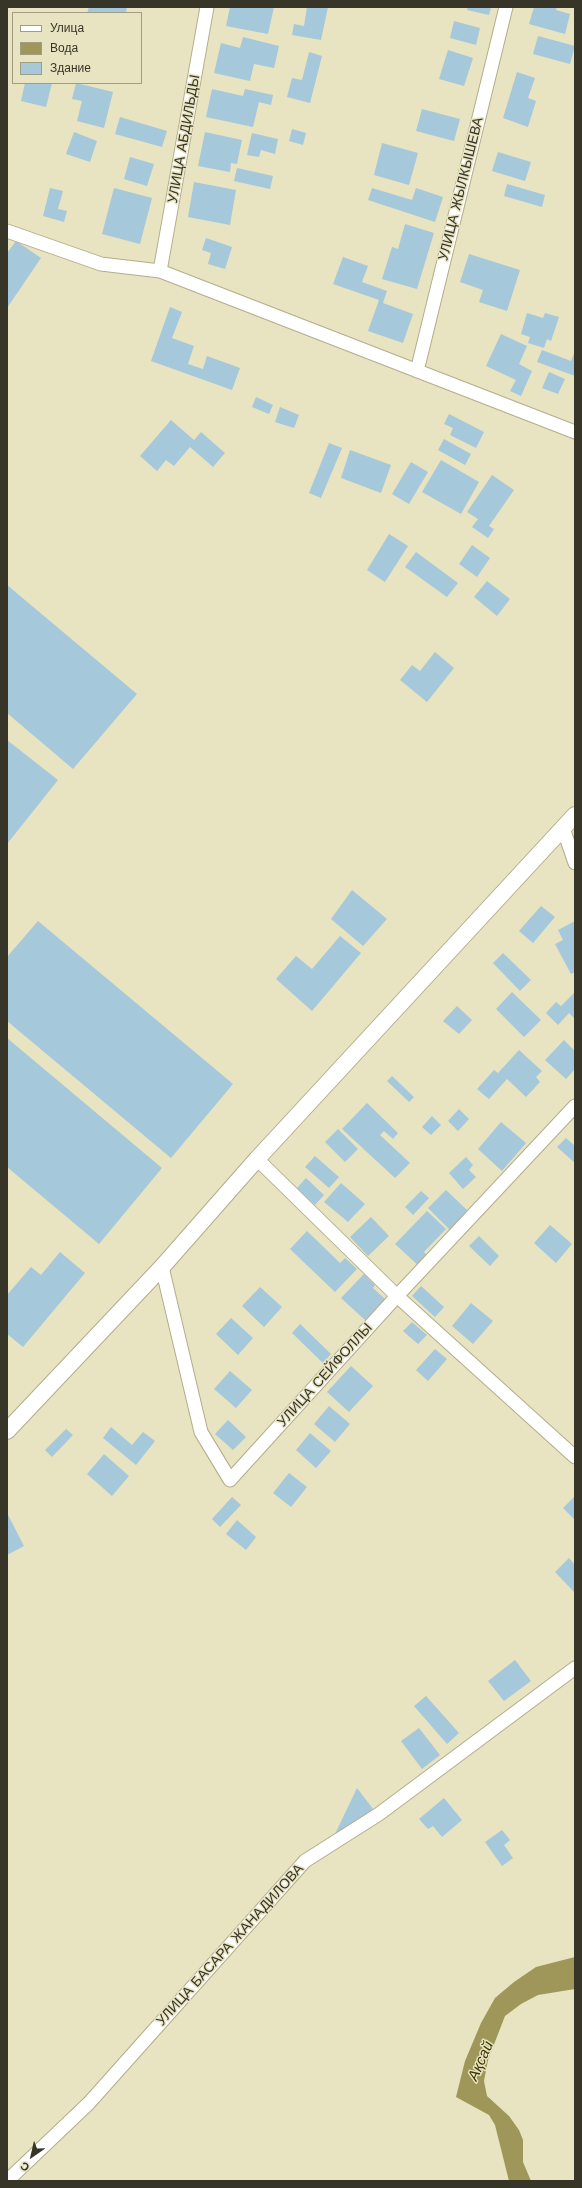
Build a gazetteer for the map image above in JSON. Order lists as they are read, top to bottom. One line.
{"streets":{"street":["УЛИЦА АБДИЛЬДЫ","УЛИЦА ЖЫЛКЫШЕВА","УЛИЦА СЕЙФОЛЛЫ","УЛИЦА БАСАРА ЖАНАДИЛОВА"]},"water":["Ақсай"],"legend":["Улица","Вода","Здание"],"north":"bottom left"}
